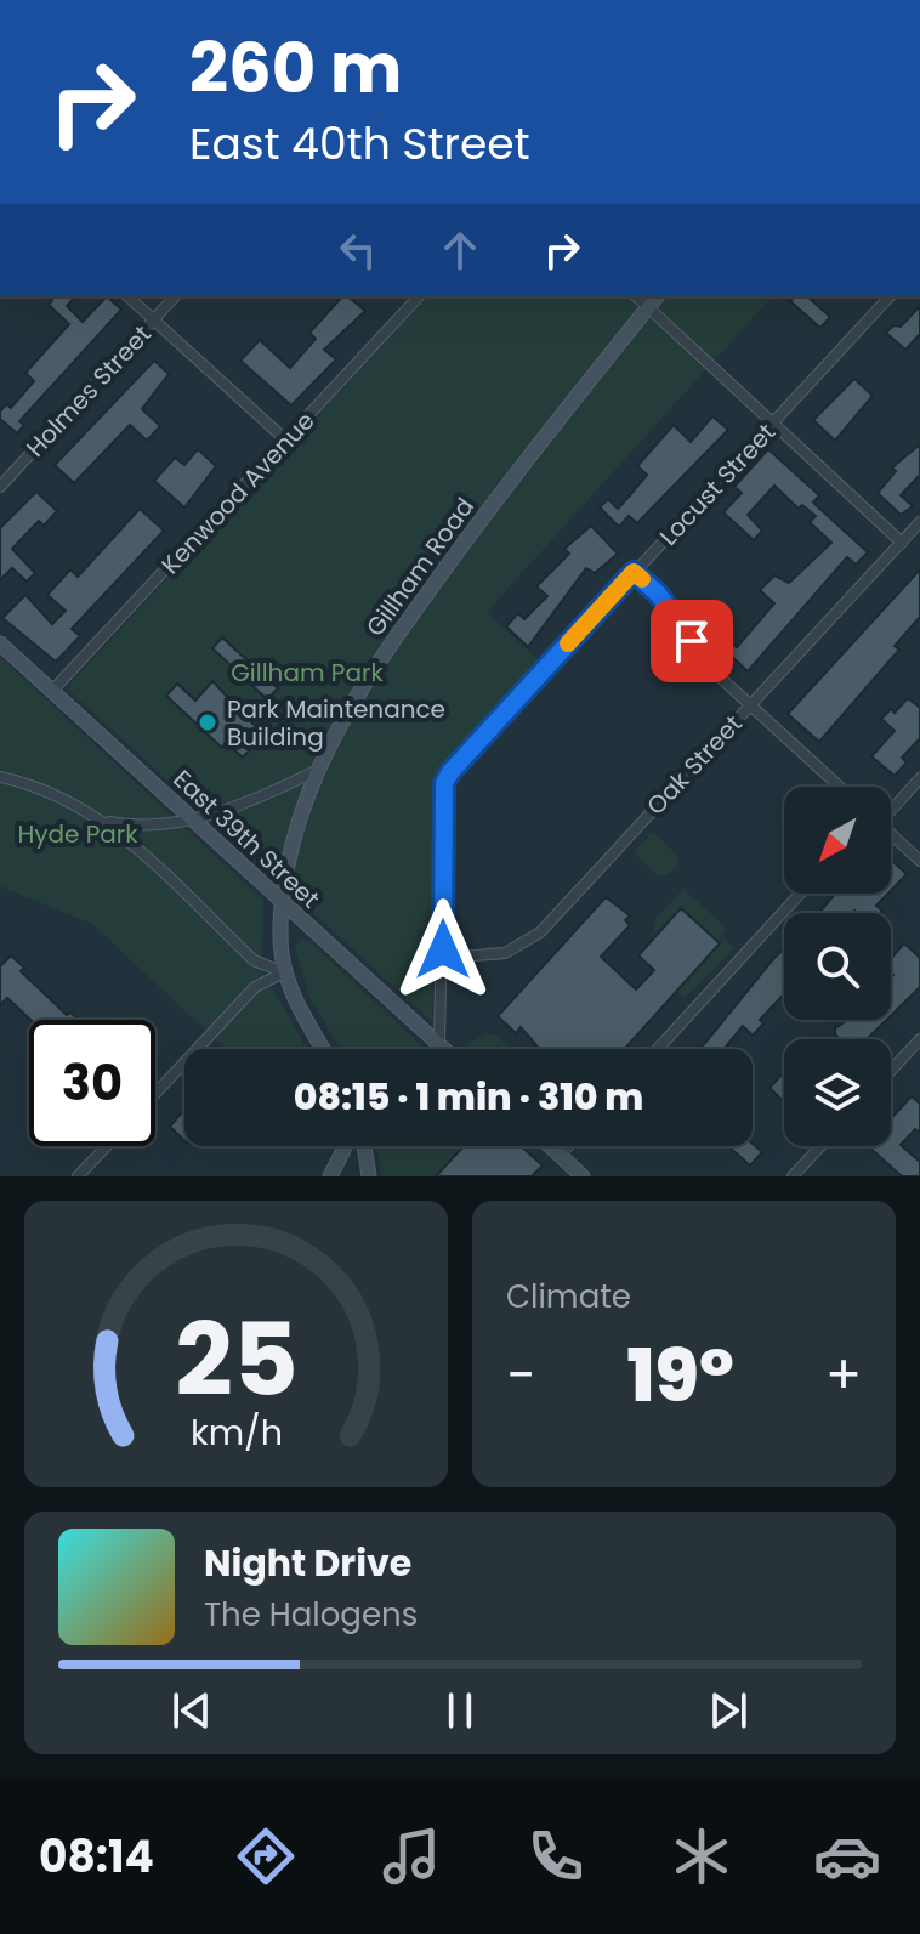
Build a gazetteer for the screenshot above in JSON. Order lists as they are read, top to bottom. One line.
{"streets":{"main road":["Gillham Road","East 39th Street"],"street":["Holmes Street","Locust Street","Kenwood Avenue","Oak Street"]},"crossings":[["Locust Street","Oak Street"],["Locust Street","East 39th Street"],["Kenwood Avenue","East 39th Street"],["Gillham Road","East 39th Street"]],"parks":["Gillham Park","Hyde Park"],"places":["Park Maintenance Building"],"north":"bottom left","page":{"turn":["260 m","East 40th Street"],"limit":"30","trip":"08:15 · 1 min · 310 m","tile":"Climate","heat":["−","19°","+"],"song":["Night Drive","The Halogens"],"tabs":"08:14","gauge":["25","km/h"]}}
